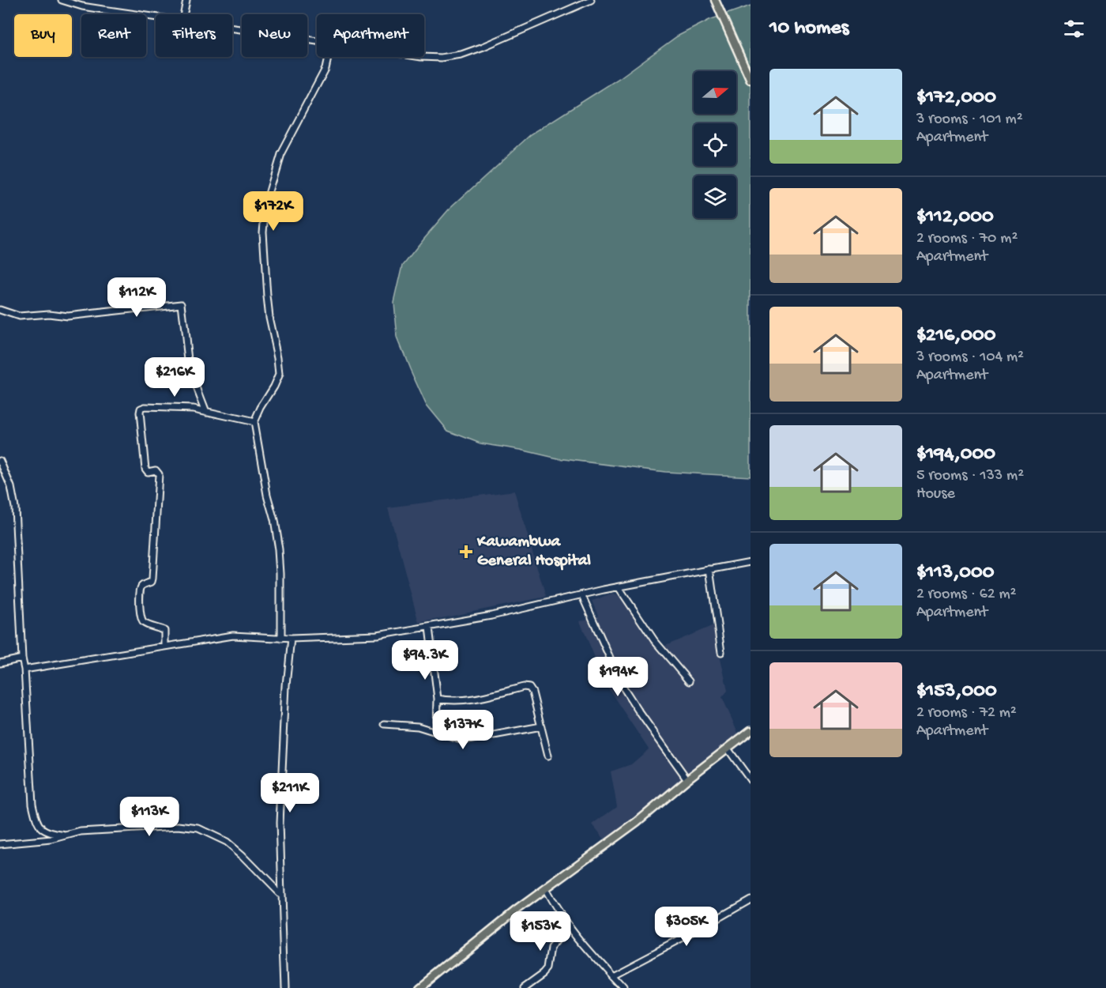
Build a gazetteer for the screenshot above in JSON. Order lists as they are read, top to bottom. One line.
{"places":{"health":["Kawambwa General Hospital"]},"north":"right","page":{"heading":"10 homes","chip":["Buy","Rent","Filters","New","Apartment"],"list":[{"name":"$172,000","note":"3 rooms · 101 m² · Apartment"},{"name":"$112,000","note":"2 rooms · 70 m² · Apartment"},{"name":"$216,000","note":"3 rooms · 104 m² · Apartment"},{"name":"$194,000","note":"5 rooms · 133 m² · House"},{"name":"$113,000","note":"2 rooms · 62 m² · Apartment"},{"name":"$153,000","note":"2 rooms · 72 m² · Apartment"}],"price":["$172K","$112K","$216K","$94.3K","$194K","$137K","$211K","$113K","$305K","$153K"]}}
